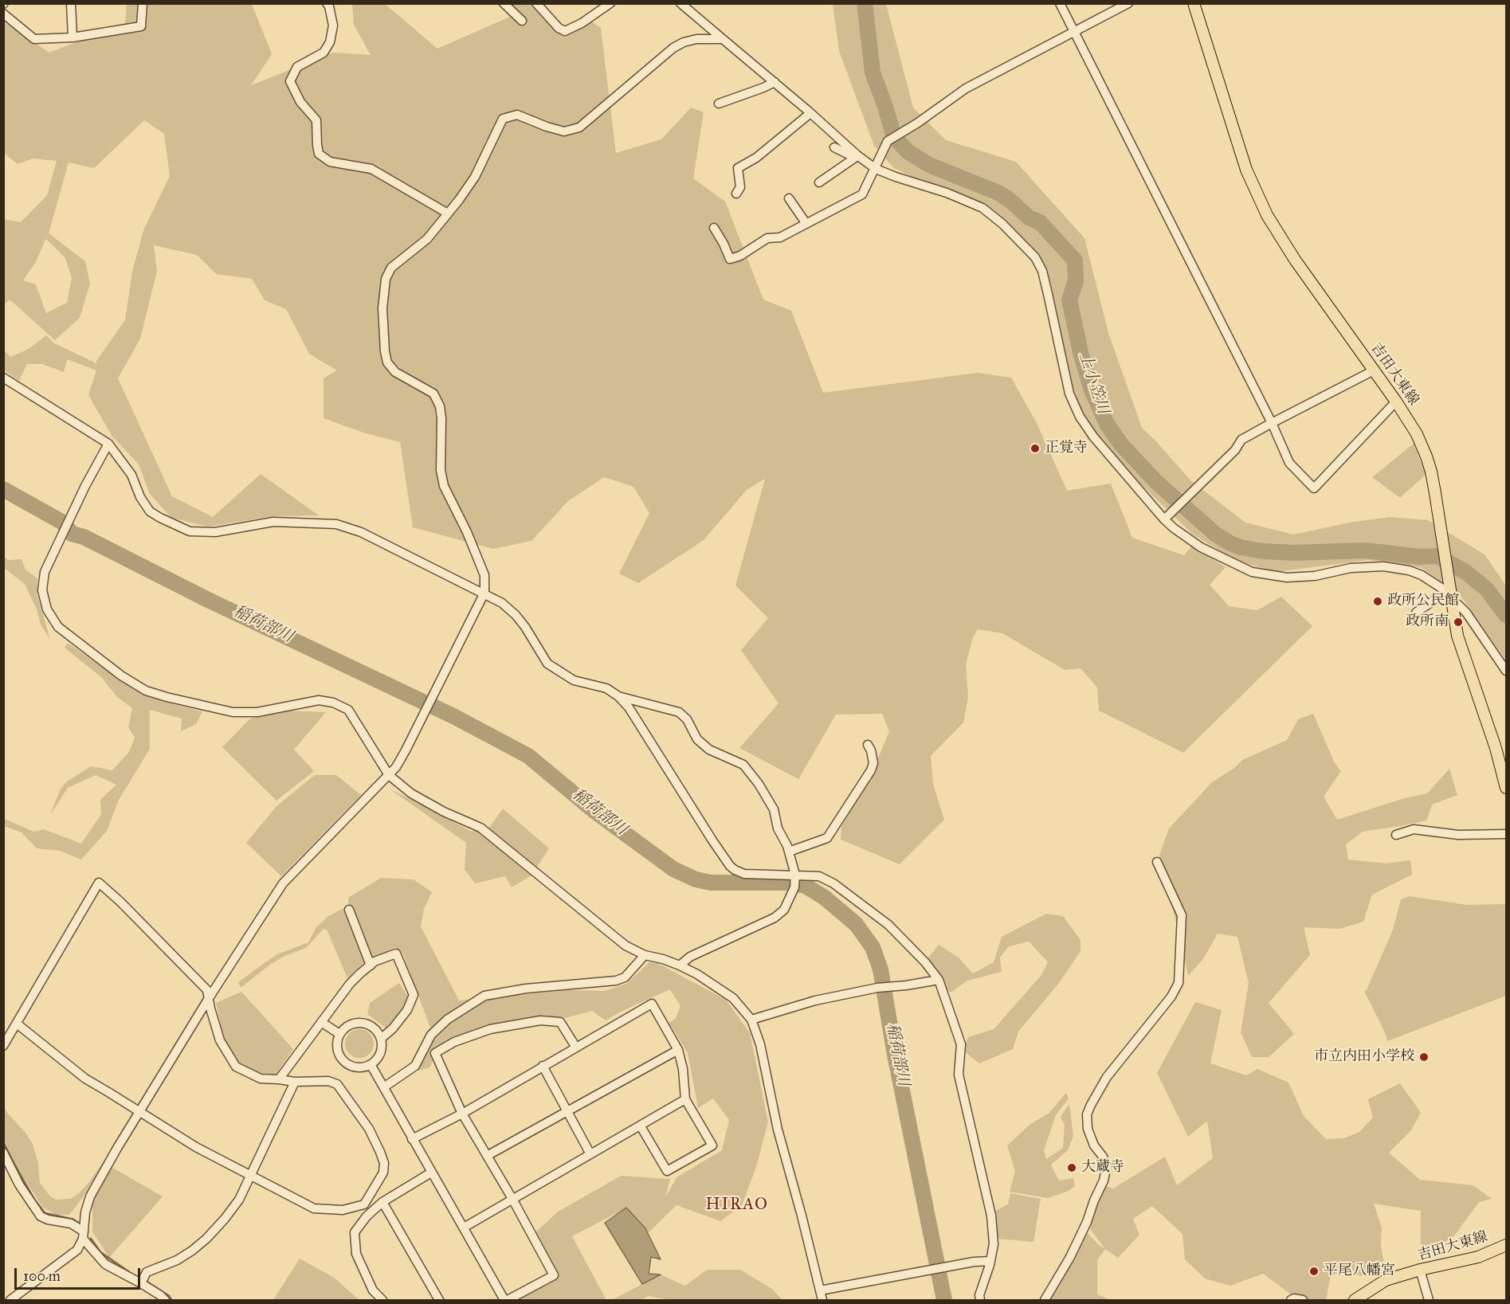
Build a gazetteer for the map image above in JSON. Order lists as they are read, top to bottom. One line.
{"streets":{"main road":["吉田大東線"]},"districts":["HIRAO"],"water":["上小笠川","稲荷部川"],"places":["正覚寺","政所公民館","政所南","市立内田小学校","大蔵寺","平尾八幡宮"],"scale_bar":"100 m"}
